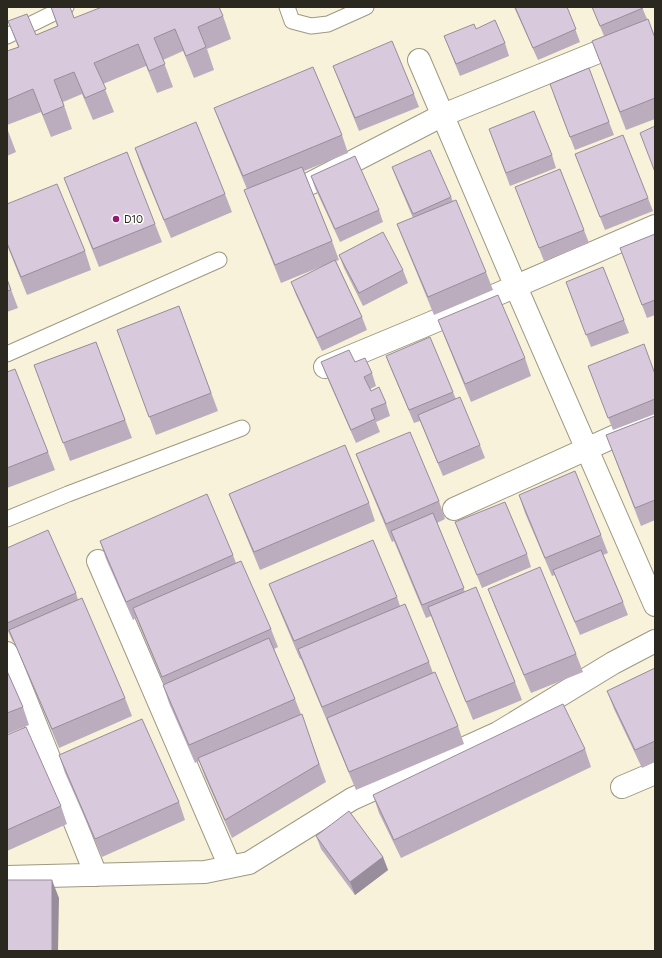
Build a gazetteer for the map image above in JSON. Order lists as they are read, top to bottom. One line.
{"places":["D10"]}
